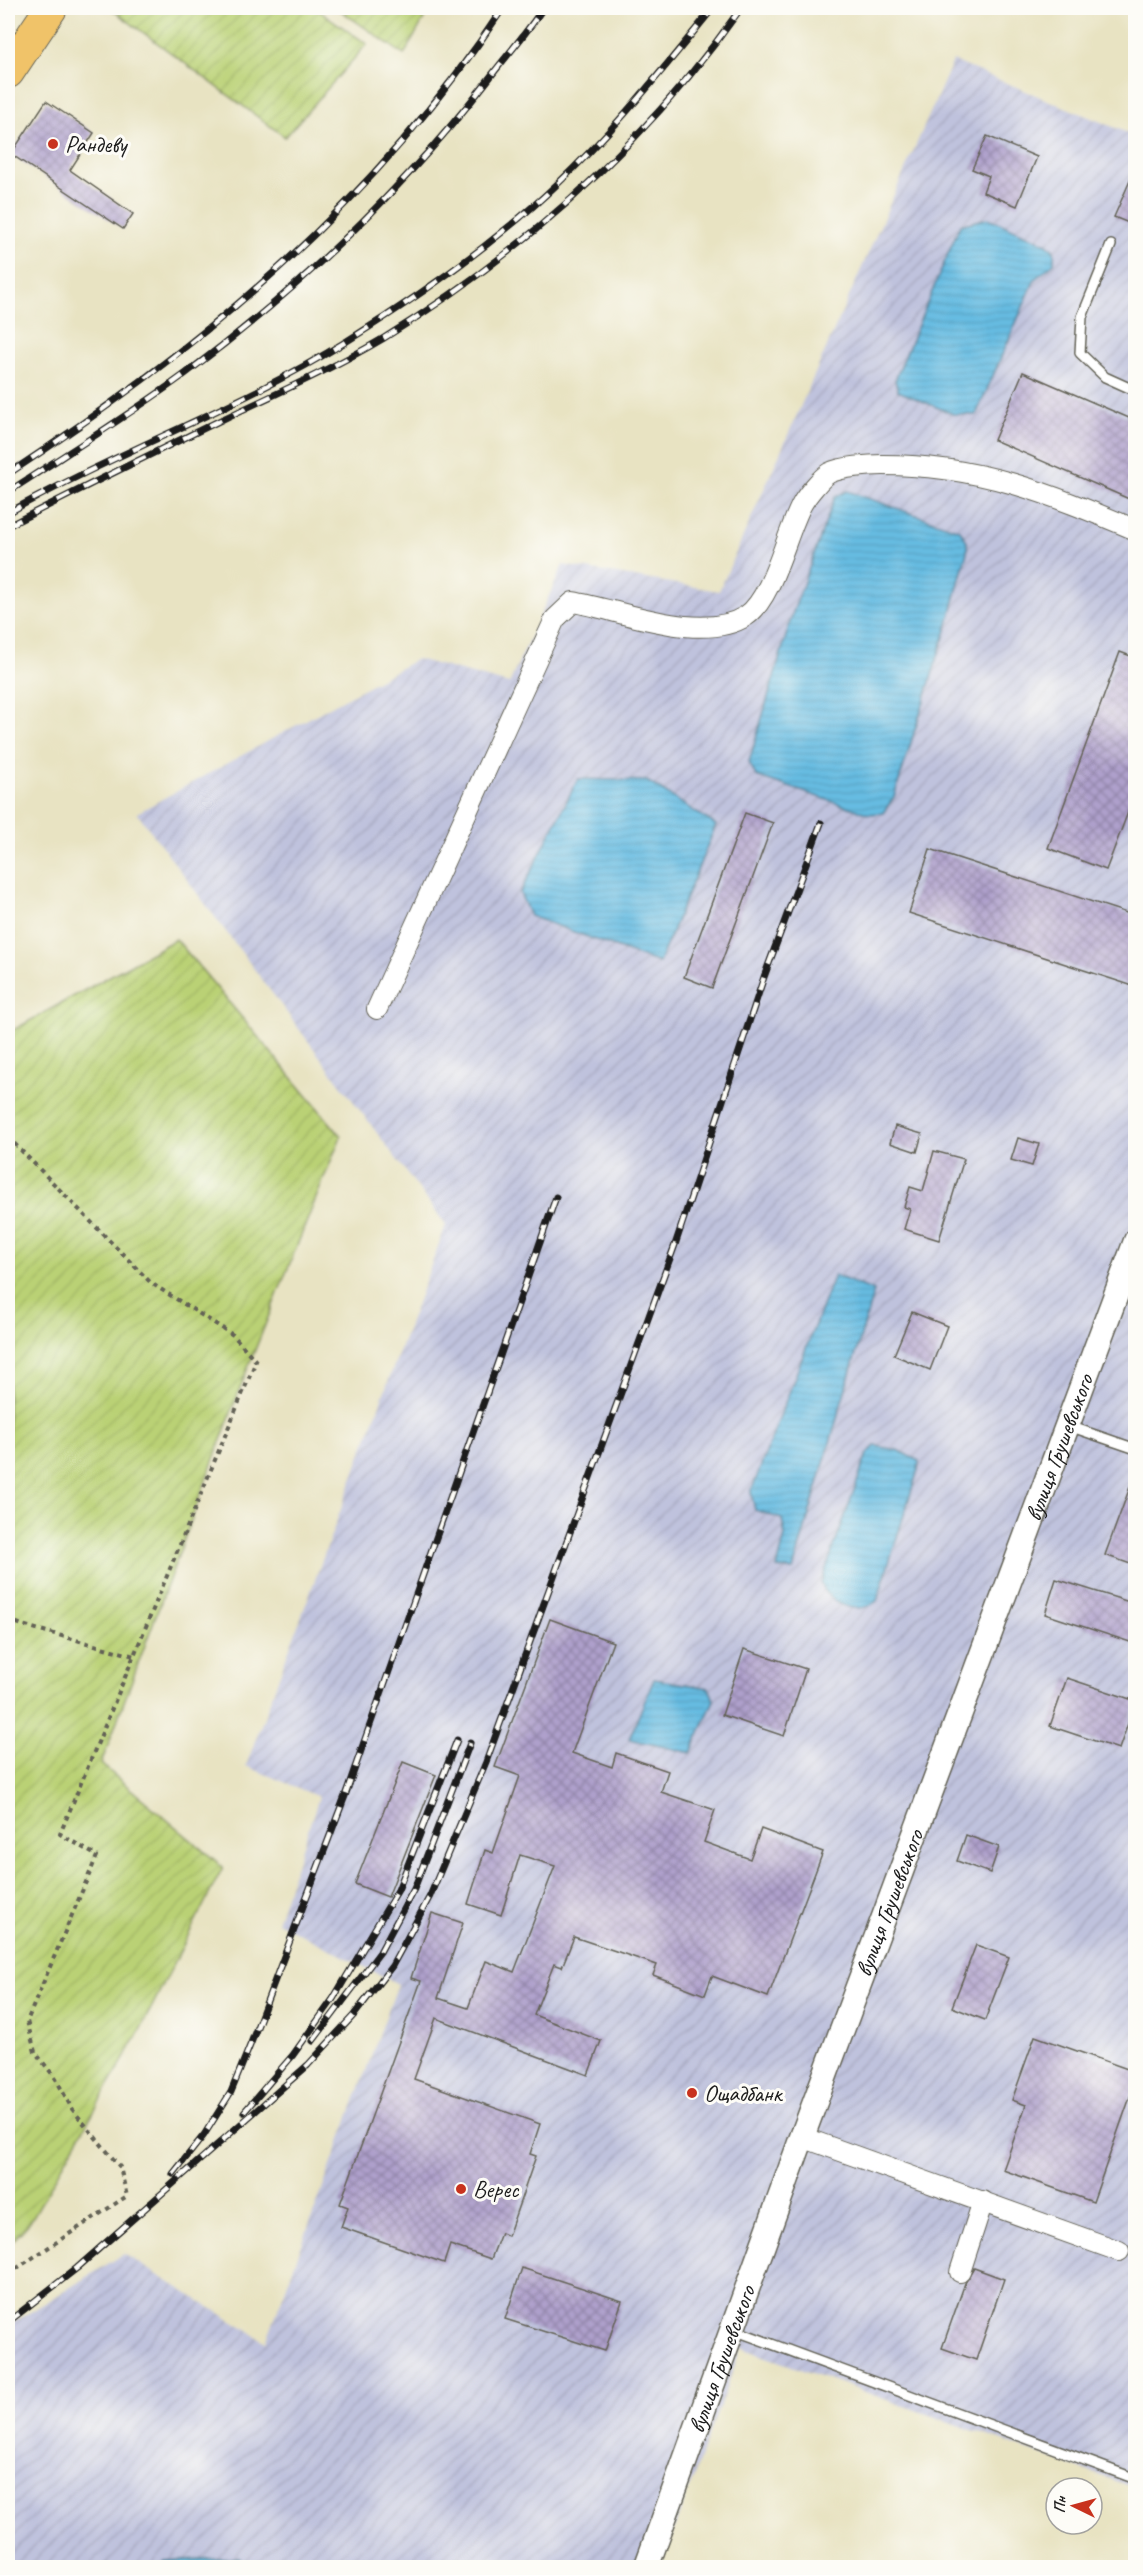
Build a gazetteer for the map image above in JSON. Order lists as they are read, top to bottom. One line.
{"streets":{"street":["вулиця Грушевського"]},"places":["Рандеву","Ощадбанк","Верес"],"north":"left"}
